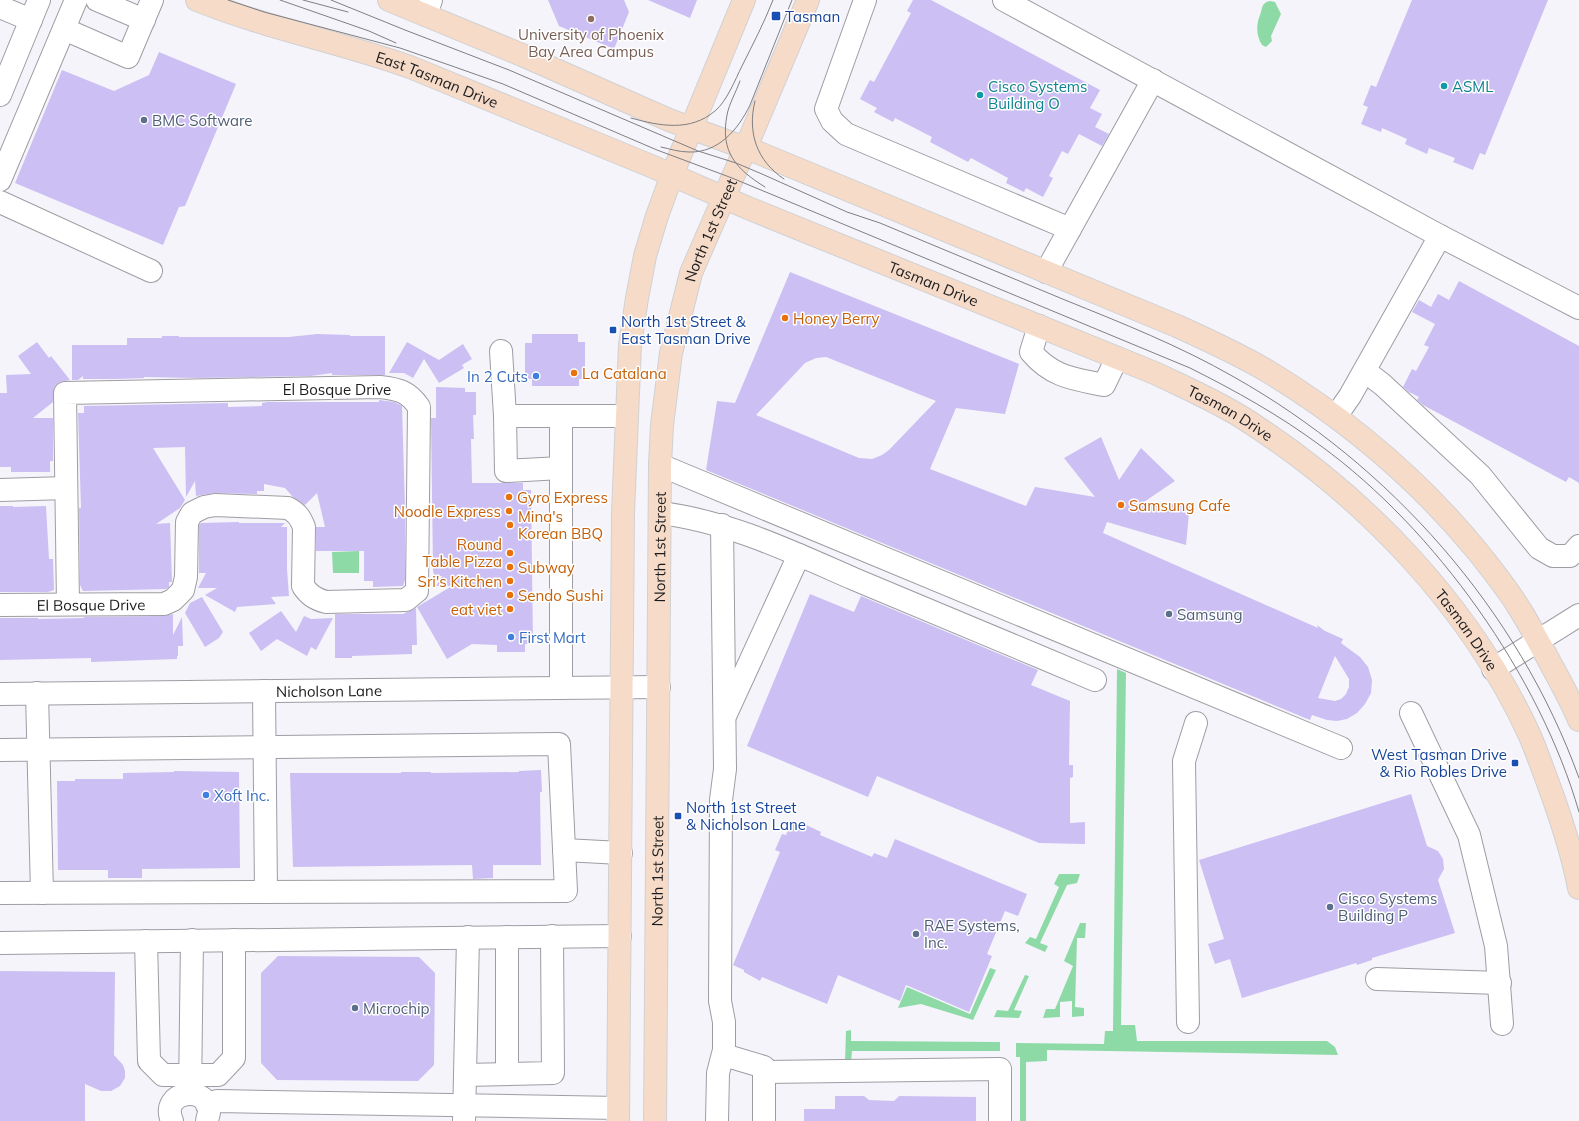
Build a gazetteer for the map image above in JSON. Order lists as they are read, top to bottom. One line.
{"streets":{"main road":["East Tasman Drive","North 1st Street","Tasman Drive"],"street":["El Bosque Drive","Nicholson Lane"]},"crossings":[["East Tasman Drive","Tasman Drive"],["North 1st Street","Tasman Drive"],["North 1st Street","Nicholson Lane"]],"places":{"transit":["Tasman","North 1st Street & East Tasman Drive","West Tasman Drive & Rio Robles Drive","North 1st Street & Nicholson Lane"],"other":["University of Phoenix Bay Area Campus","ASML","Cisco Systems Building O","BMC Software","Honey Berry","La Catalana","In 2 Cuts","Gyro Express","Samsung Cafe","Noodle Express","Mina's Korean BBQ","Round Table Pizza","Subway","Sri's Kitchen","Sendo Sushi","eat viet","Samsung","First Mart","Xoft Inc.","Cisco Systems Building P","RAE Systems, Inc.","Microchip"]}}
